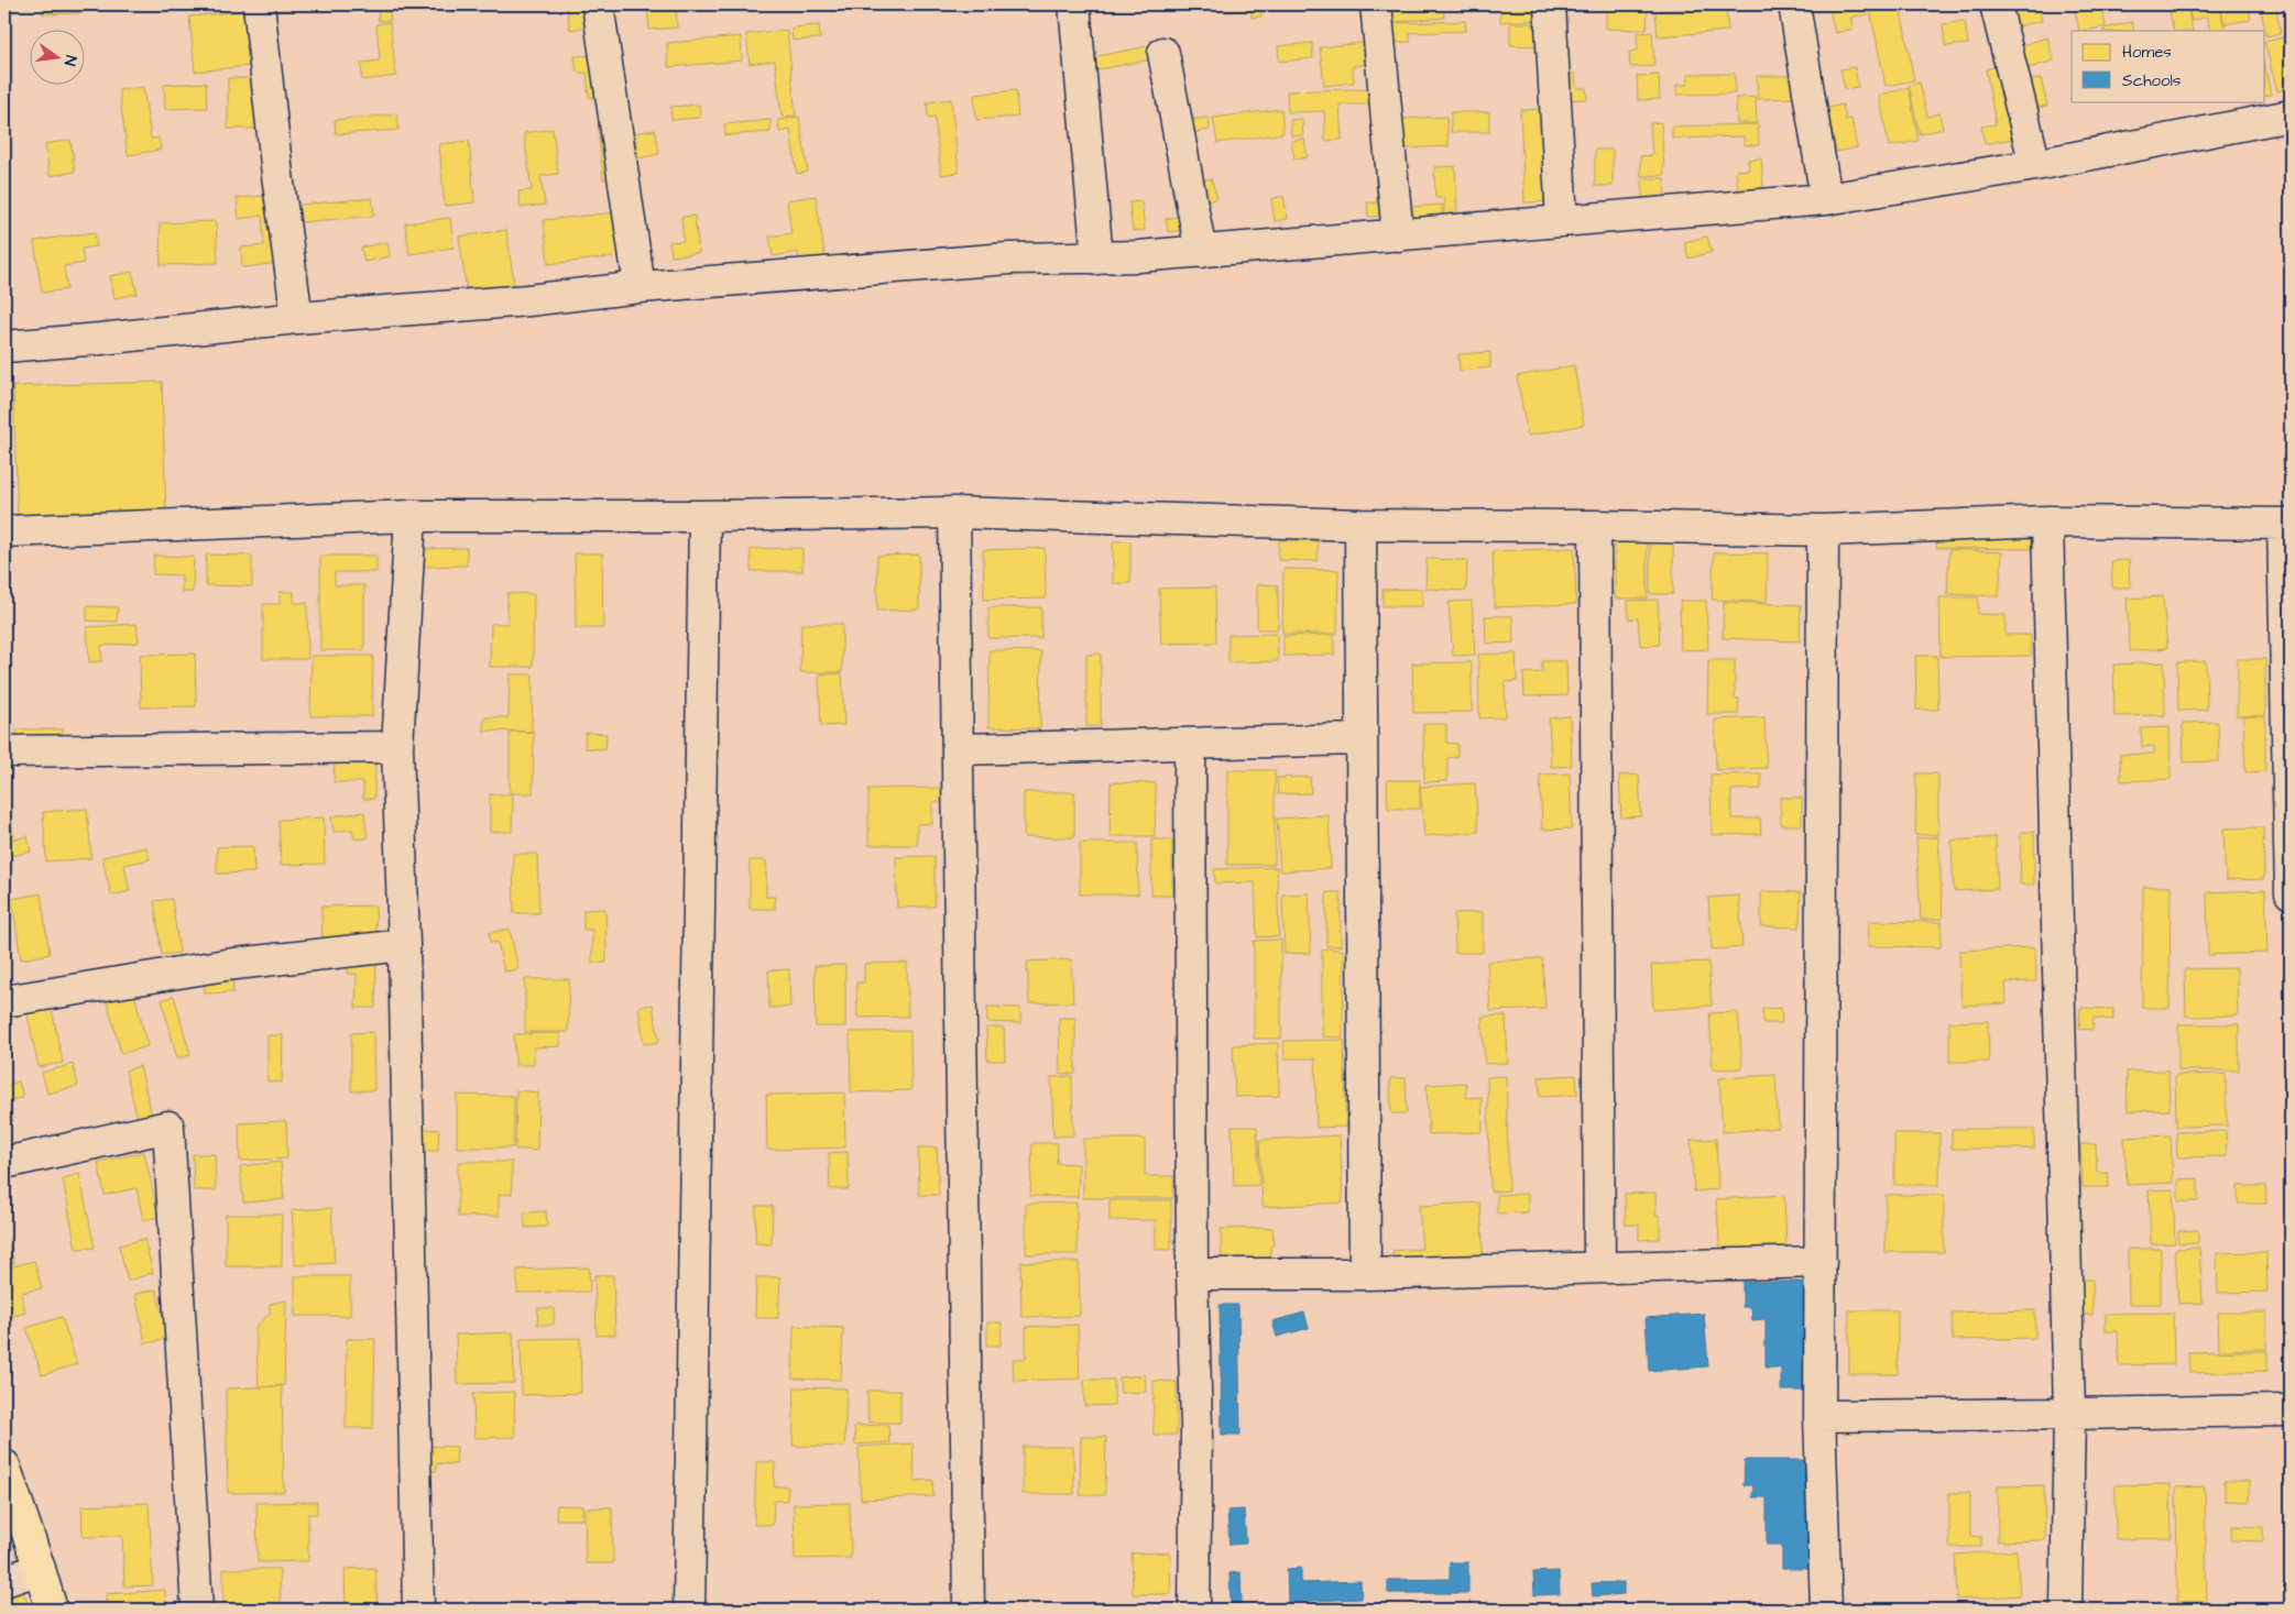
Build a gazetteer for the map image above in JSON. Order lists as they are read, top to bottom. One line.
{"legend":["Homes","Schools"],"north":"right"}
